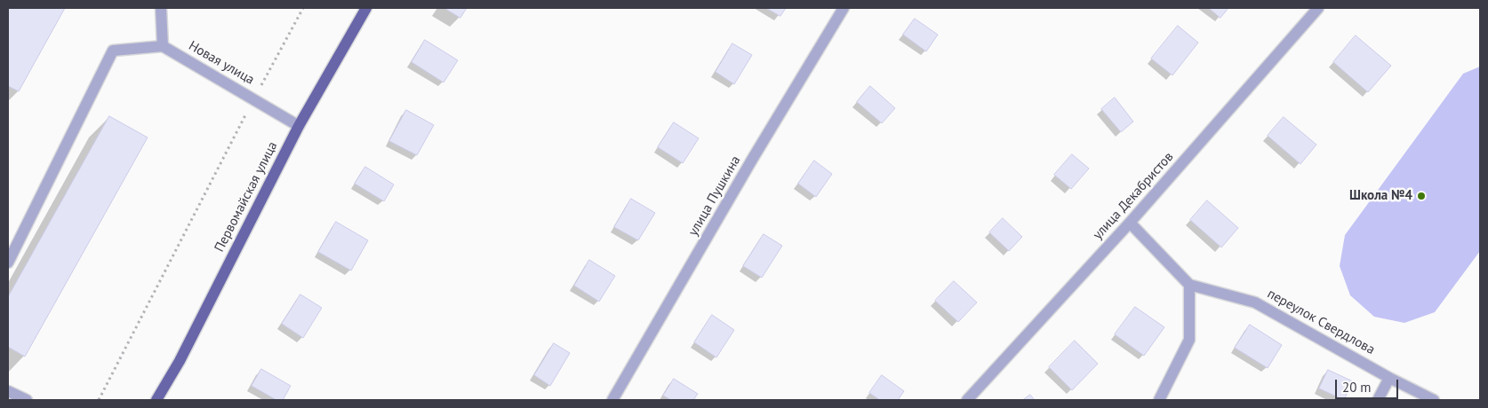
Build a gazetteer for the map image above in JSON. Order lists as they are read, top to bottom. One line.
{"streets":{"main road":["Первомайская улица"],"street":["Новая улица","улица Пушкина","улица Декабристов","переулок Свердлова"]},"crossings":[["Новая улица","Первомайская улица"]],"places":["Школа №4"],"scale_bar":"20 m"}
